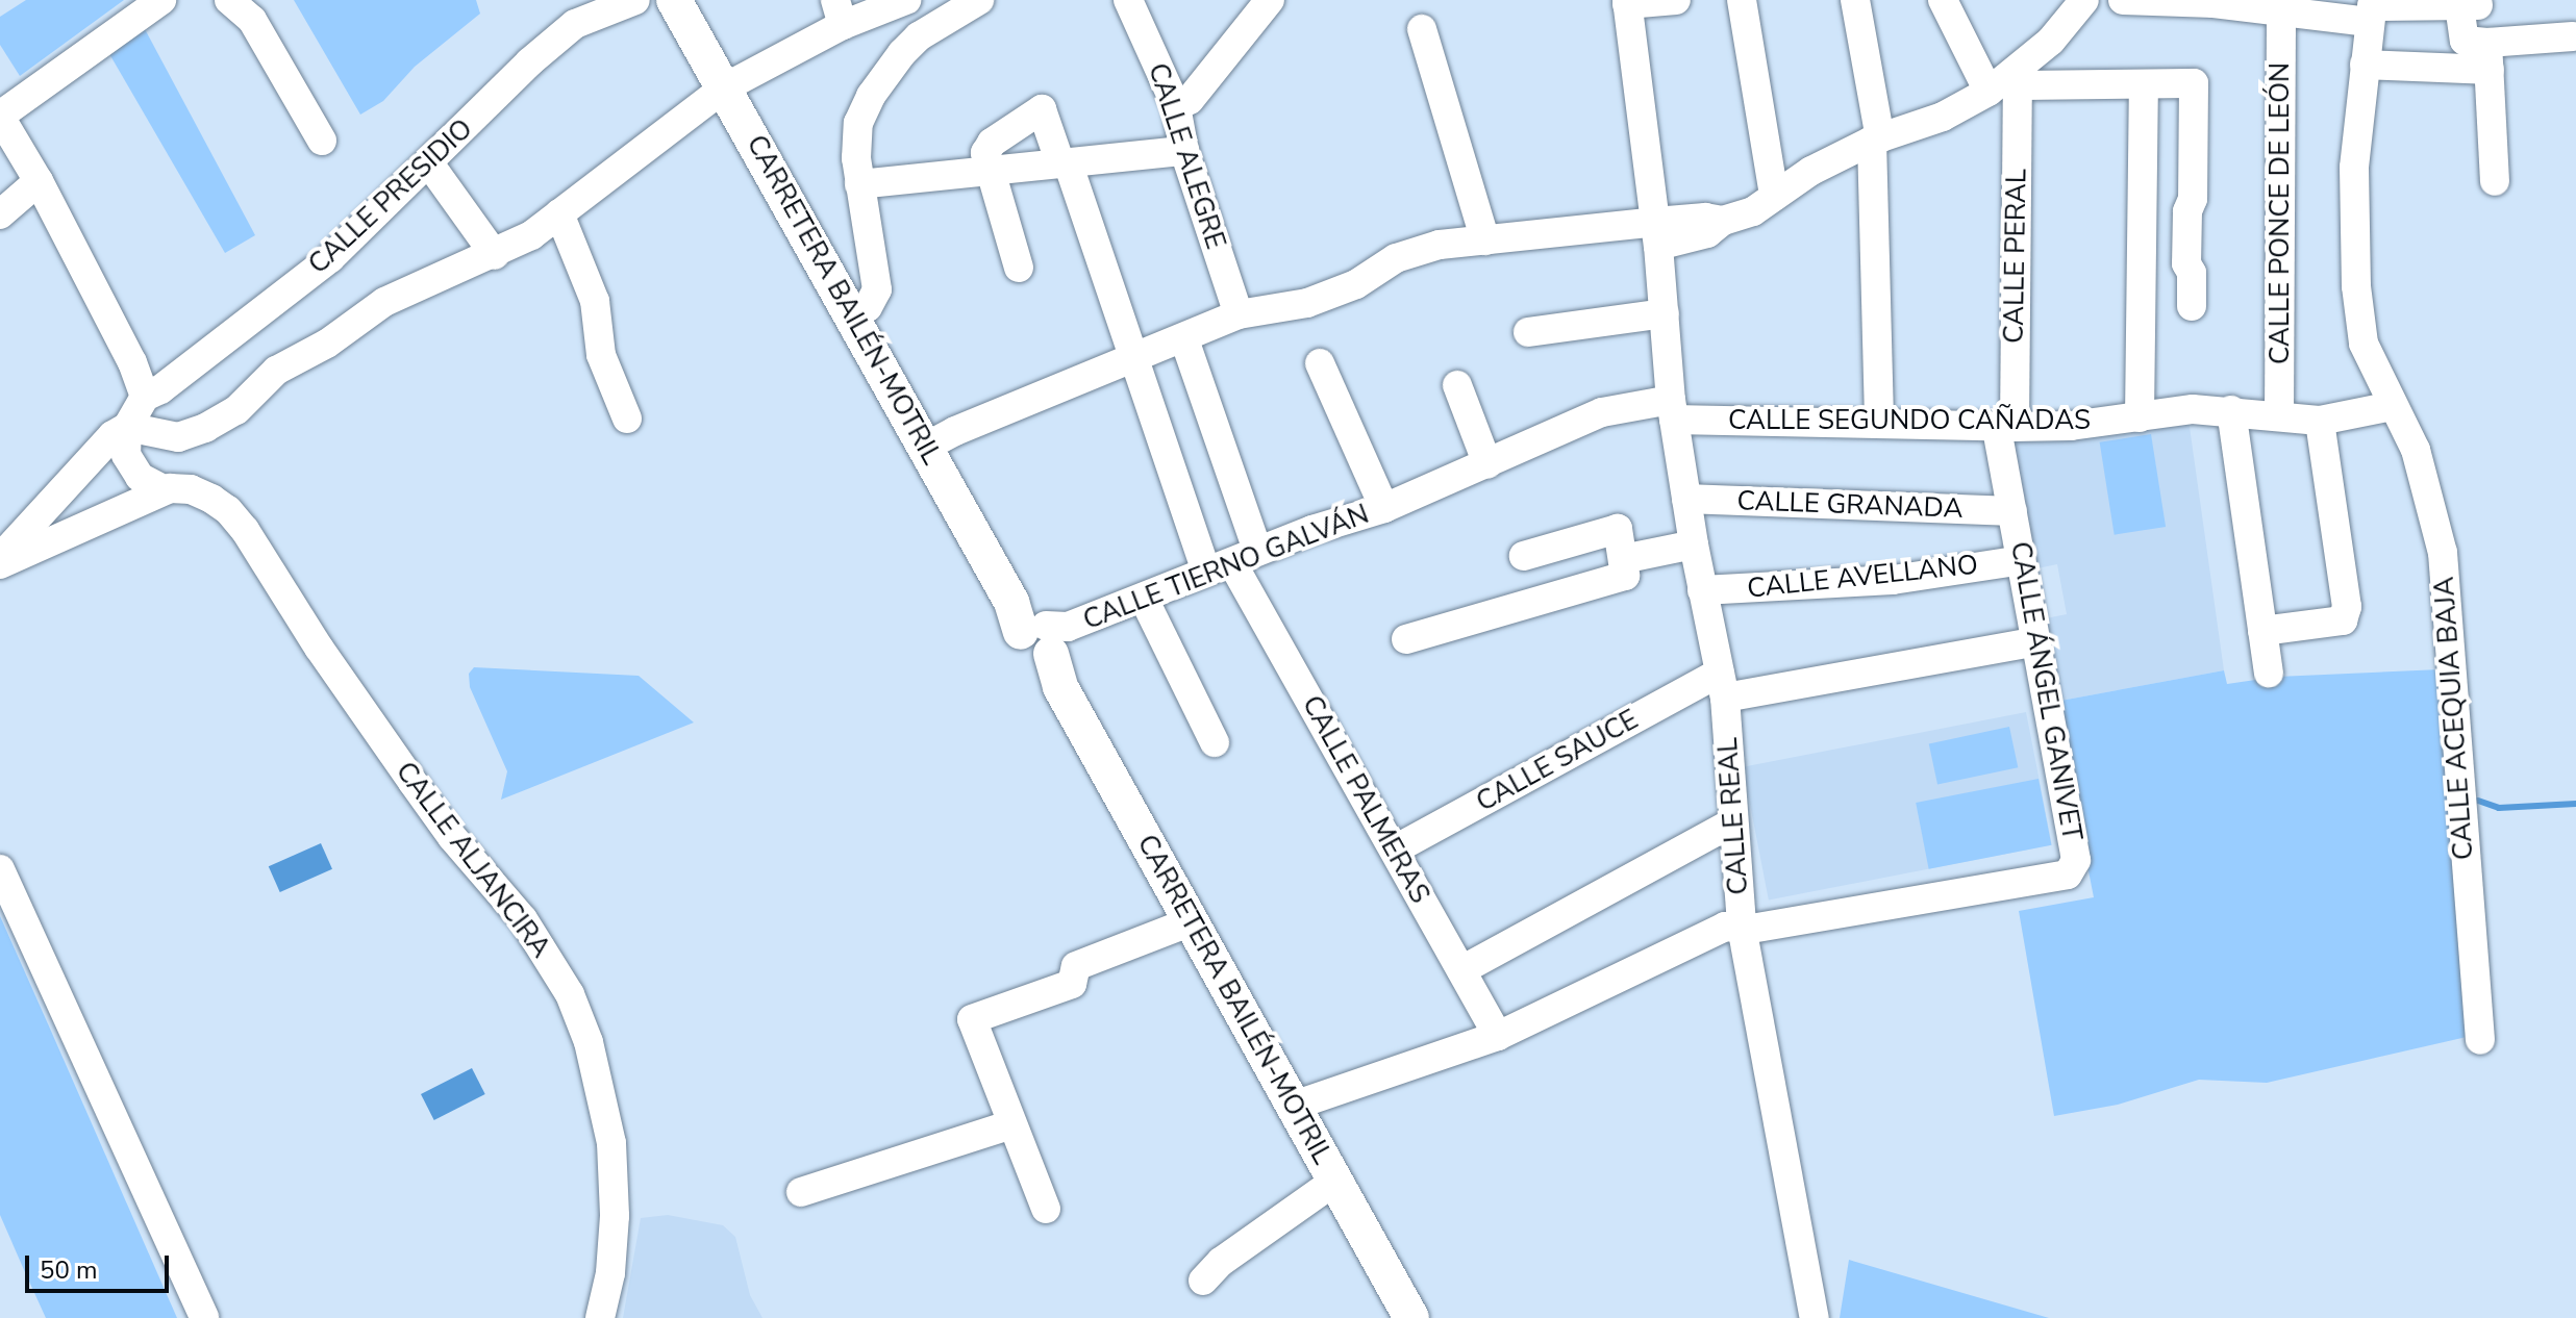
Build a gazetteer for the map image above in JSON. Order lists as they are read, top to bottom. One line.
{"streets":{"main road":["CARRETERA BAILÉN-MOTRIL"],"street":["CALLE ALEGRE","CALLE PRESIDIO","CALLE PONCE DE LEÓN","CALLE PERAL","CALLE SEGUNDO CAÑADAS","CALLE GRANADA","CALLE TIERNO GALVÁN","CALLE AVELLANO","CALLE ÁNGEL GANIVET","CALLE ACEQUIA BAJA","CALLE SAUCE","CALLE PALMERAS","CALLE REAL","CALLE ALJANCIRA"]},"crossings":[["CALLE PONCE DE LEÓN","CALLE SEGUNDO CAÑADAS"],["CALLE PERAL","CALLE SEGUNDO CAÑADAS"],["CALLE PERAL","CALLE ÁNGEL GANIVET"],["CARRETERA BAILÉN-MOTRIL","CALLE TIERNO GALVÁN"],["CALLE SEGUNDO CAÑADAS","CALLE TIERNO GALVÁN"],["CALLE SEGUNDO CAÑADAS","CALLE ÁNGEL GANIVET"],["CALLE SEGUNDO CAÑADAS","CALLE ACEQUIA BAJA"],["CALLE SEGUNDO CAÑADAS","CALLE REAL"],["CALLE GRANADA","CALLE ÁNGEL GANIVET"],["CALLE GRANADA","CALLE REAL"],["CALLE TIERNO GALVÁN","CALLE PALMERAS"],["CALLE TIERNO GALVÁN","CALLE REAL"],["CALLE AVELLANO","CALLE ÁNGEL GANIVET"],["CALLE AVELLANO","CALLE REAL"],["CALLE ÁNGEL GANIVET","CALLE SAUCE"],["CALLE ÁNGEL GANIVET","CALLE REAL"],["CALLE SAUCE","CALLE PALMERAS"],["CALLE SAUCE","CALLE REAL"]],"scale_bar":"50 m"}
